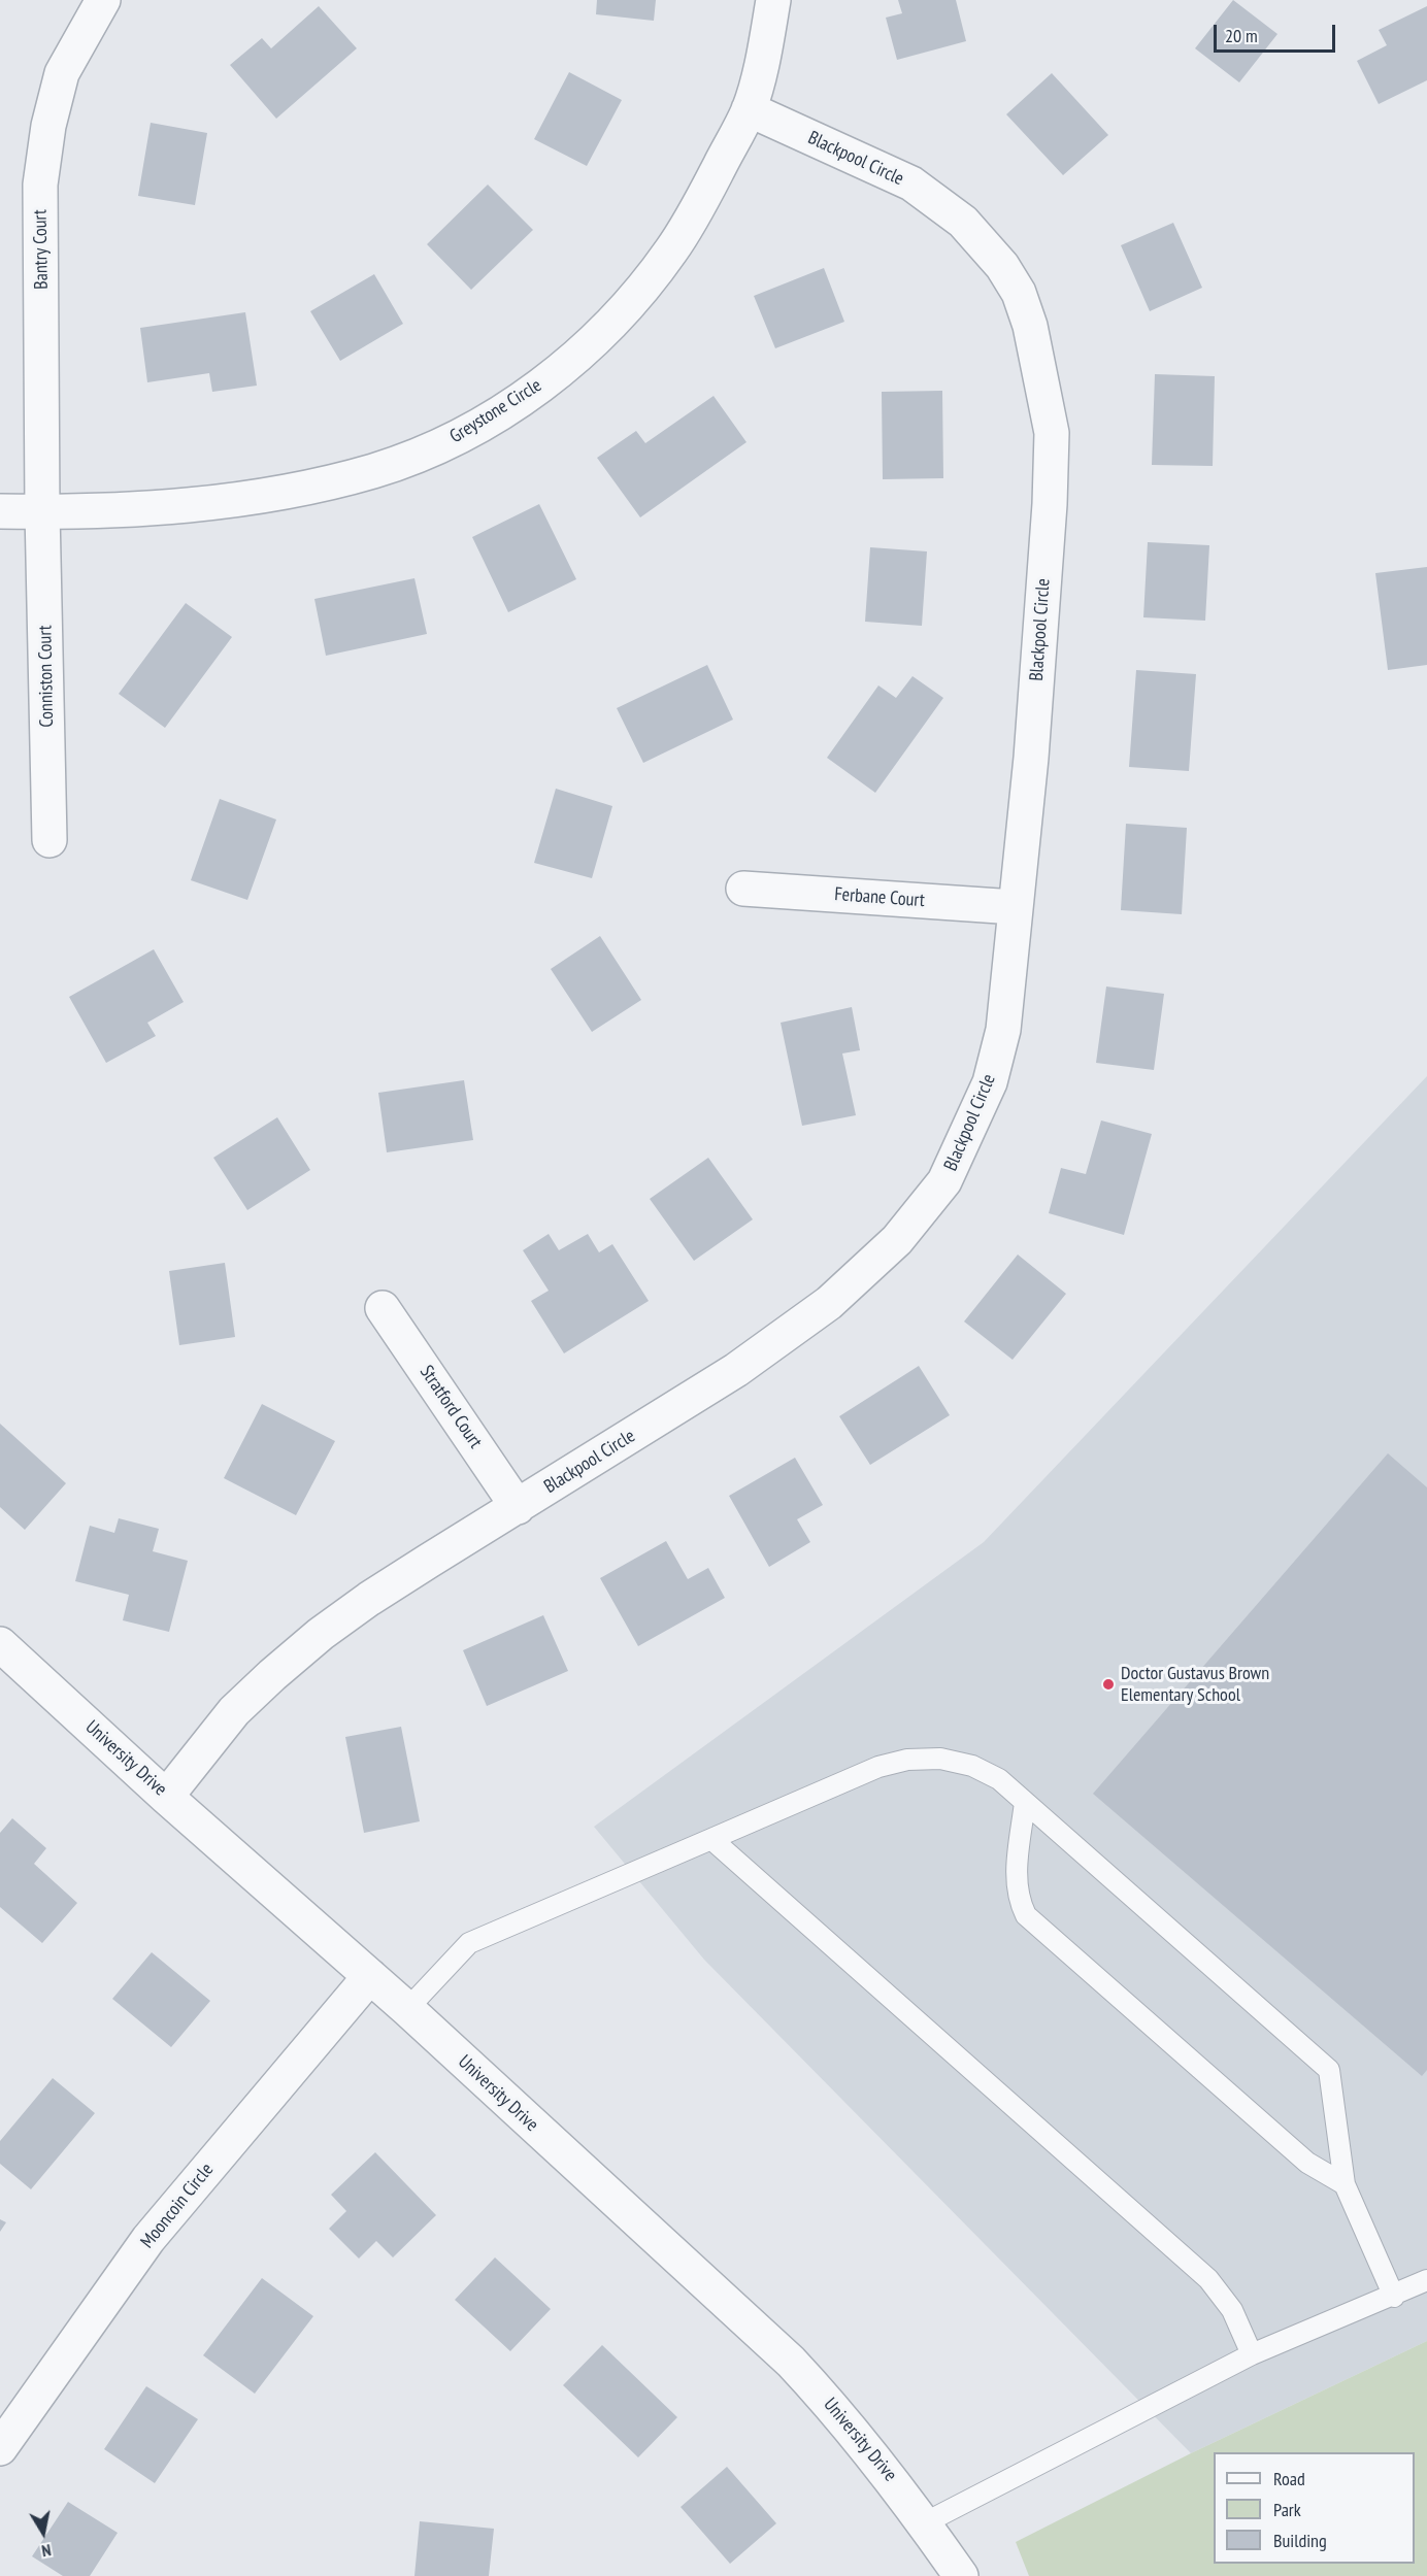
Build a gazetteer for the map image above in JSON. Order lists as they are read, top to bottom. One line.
{"streets":{"street":["Blackpool Circle","Bantry Court","Greystone Circle","Conniston Court","Ferbane Court","Stratford Court","University Drive","Mooncoin Circle"]},"crossings":[["Blackpool Circle","Greystone Circle"],["Blackpool Circle","Ferbane Court"],["Blackpool Circle","Stratford Court"],["Blackpool Circle","University Drive"],["Bantry Court","Greystone Circle"],["Bantry Court","Conniston Court"],["Greystone Circle","Conniston Court"],["University Drive","Mooncoin Circle"]],"places":["Doctor Gustavus Brown Elementary School"],"legend":["Road","Park","Building"],"scale_bar":"20 m","north":"bottom"}
